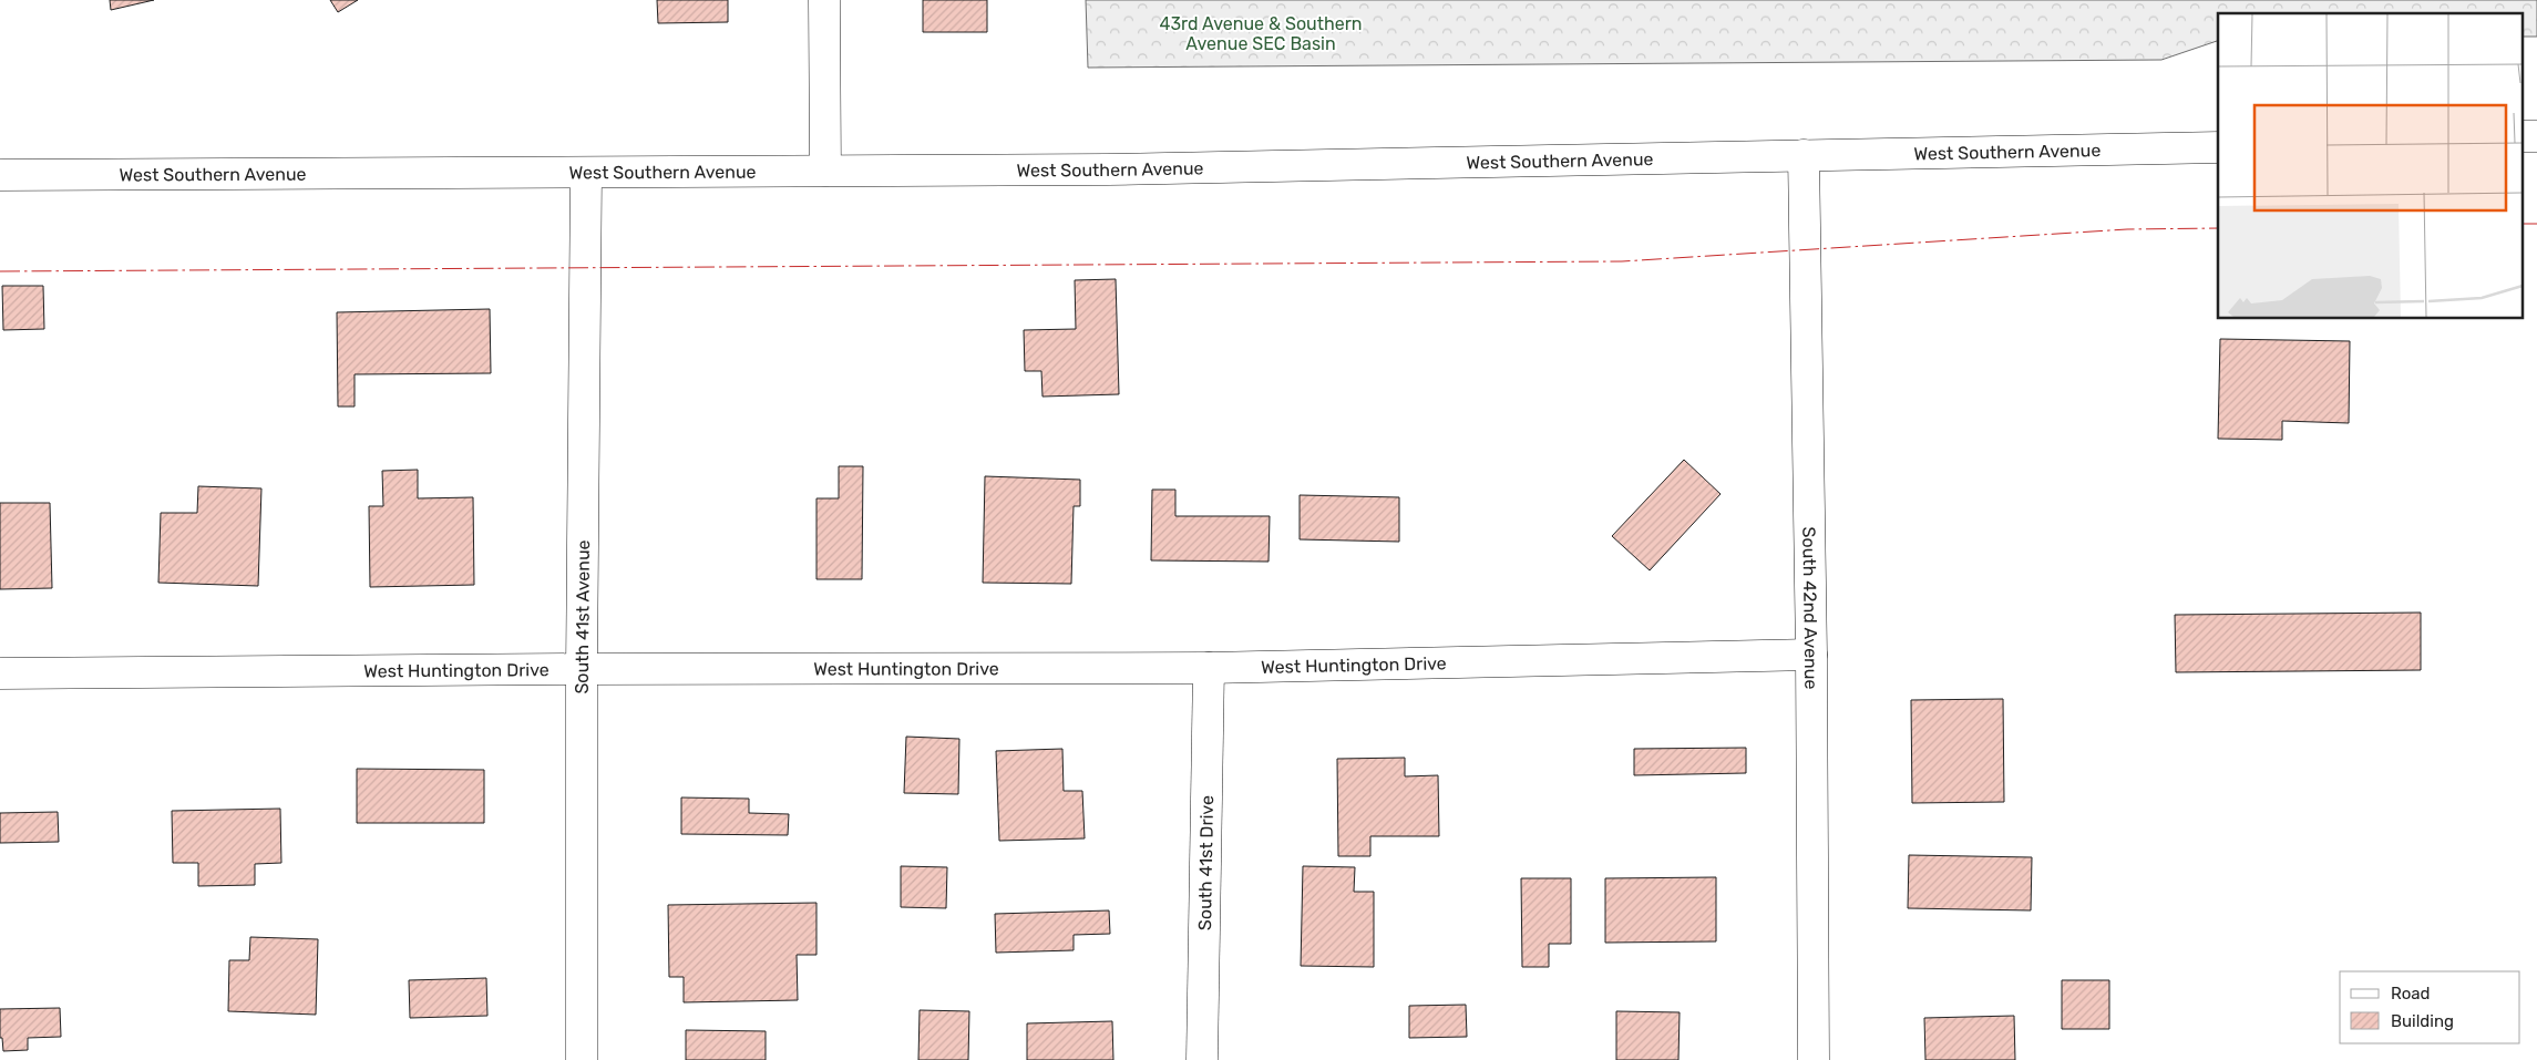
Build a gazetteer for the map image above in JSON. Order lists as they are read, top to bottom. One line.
{"streets":{"street":["West Southern Avenue","South 42nd Avenue","South 41st Avenue","West Huntington Drive","South 41st Drive"]},"crossings":[["West Southern Avenue","South 42nd Avenue"],["West Southern Avenue","South 41st Avenue"],["South 42nd Avenue","West Huntington Drive"],["South 41st Avenue","West Huntington Drive"],["West Huntington Drive","South 41st Drive"]],"parks":["43rd Avenue & Southern Avenue SEC Basin"],"legend":["Road","Building"]}
